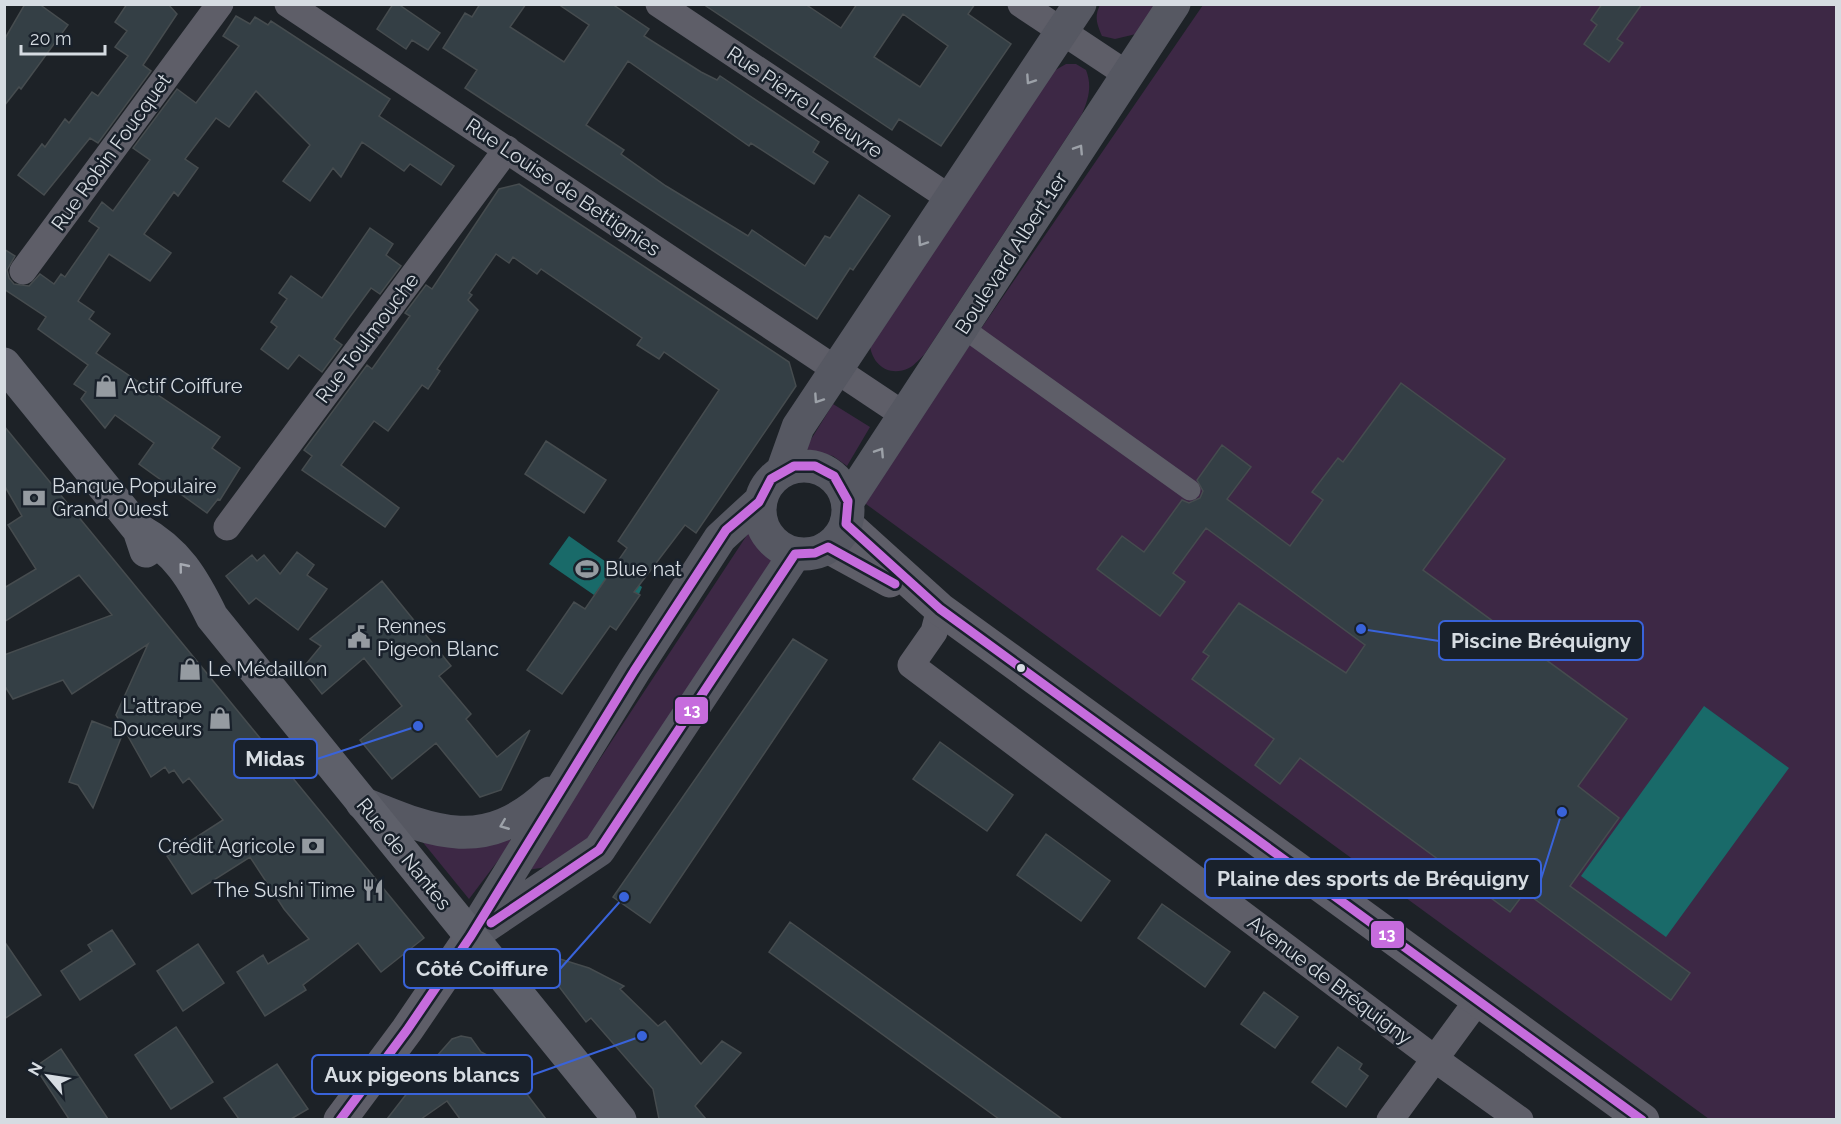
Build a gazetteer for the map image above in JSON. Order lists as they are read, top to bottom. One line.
{"streets":{"main road":["Boulevard Albert 1er","Rue de Nantes"],"street":["Rue Pierre Lefeuvre","Rue Robin Foucquet","Rue Louise de Bettignies","Rue Toulmouche","Avenue de Bréquigny"]},"crossings":[["Rue Louise de Bettignies","Boulevard Albert 1er"],["Rue Louise de Bettignies","Rue Toulmouche"]],"places":{"shop":["Actif Coiffure","Le Médaillon","L'attrape Douceurs"],"bank":["Banque Populaire Grand Ouest","Crédit Agricole"],"sports":["Blue nat"],"other":["Piscine Bréquigny","Midas","Plaine des sports de Bréquigny","Côté Coiffure","Aux pigeons blancs"],"public building":["Rennes Pigeon Blanc"],"restaurant":["The Sushi Time"]},"lines":["transit line 13"],"scale_bar":"20 m","north":"top left"}
